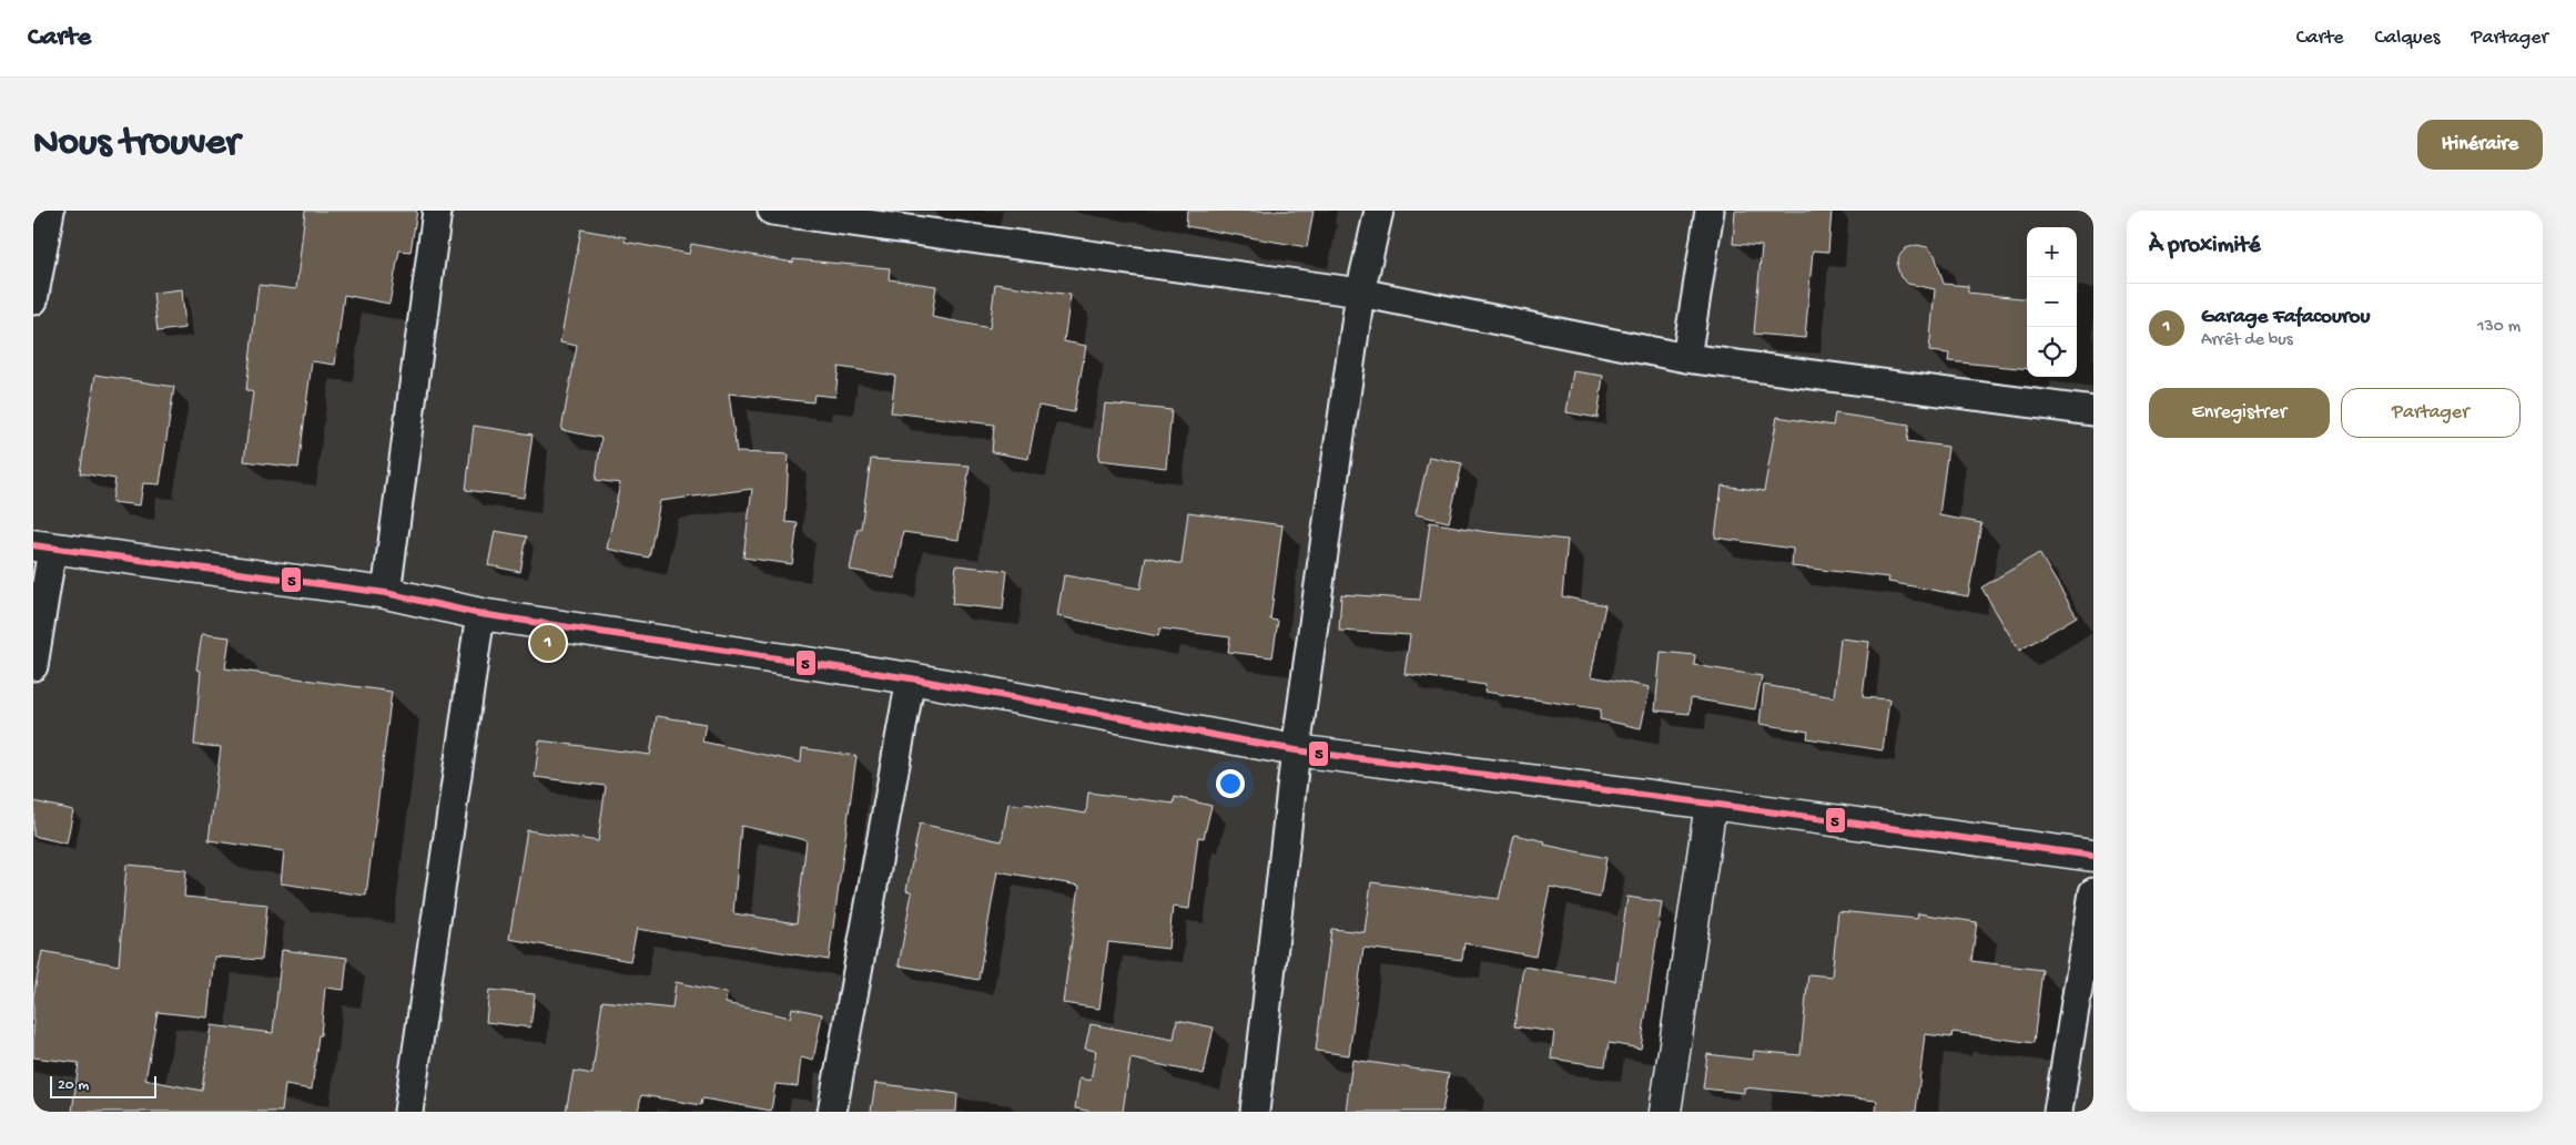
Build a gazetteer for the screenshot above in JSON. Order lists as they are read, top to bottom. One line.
{"lines":["transit line 5"],"scale_bar":"20 m","page":{"header":"Carte","nav":["Carte","Calques","Partager"],"buttons":["Itinéraire",["Enregistrer","Partager"]],"title":"Nous trouver","heading":"À proximité","map_buttons":["+","−"],"list":[{"mark":"1","name":"Garage Fafacourou","note":"Arrêt de bus","value":"130 m"}],"pins":"1","scale":"20 m"}}
